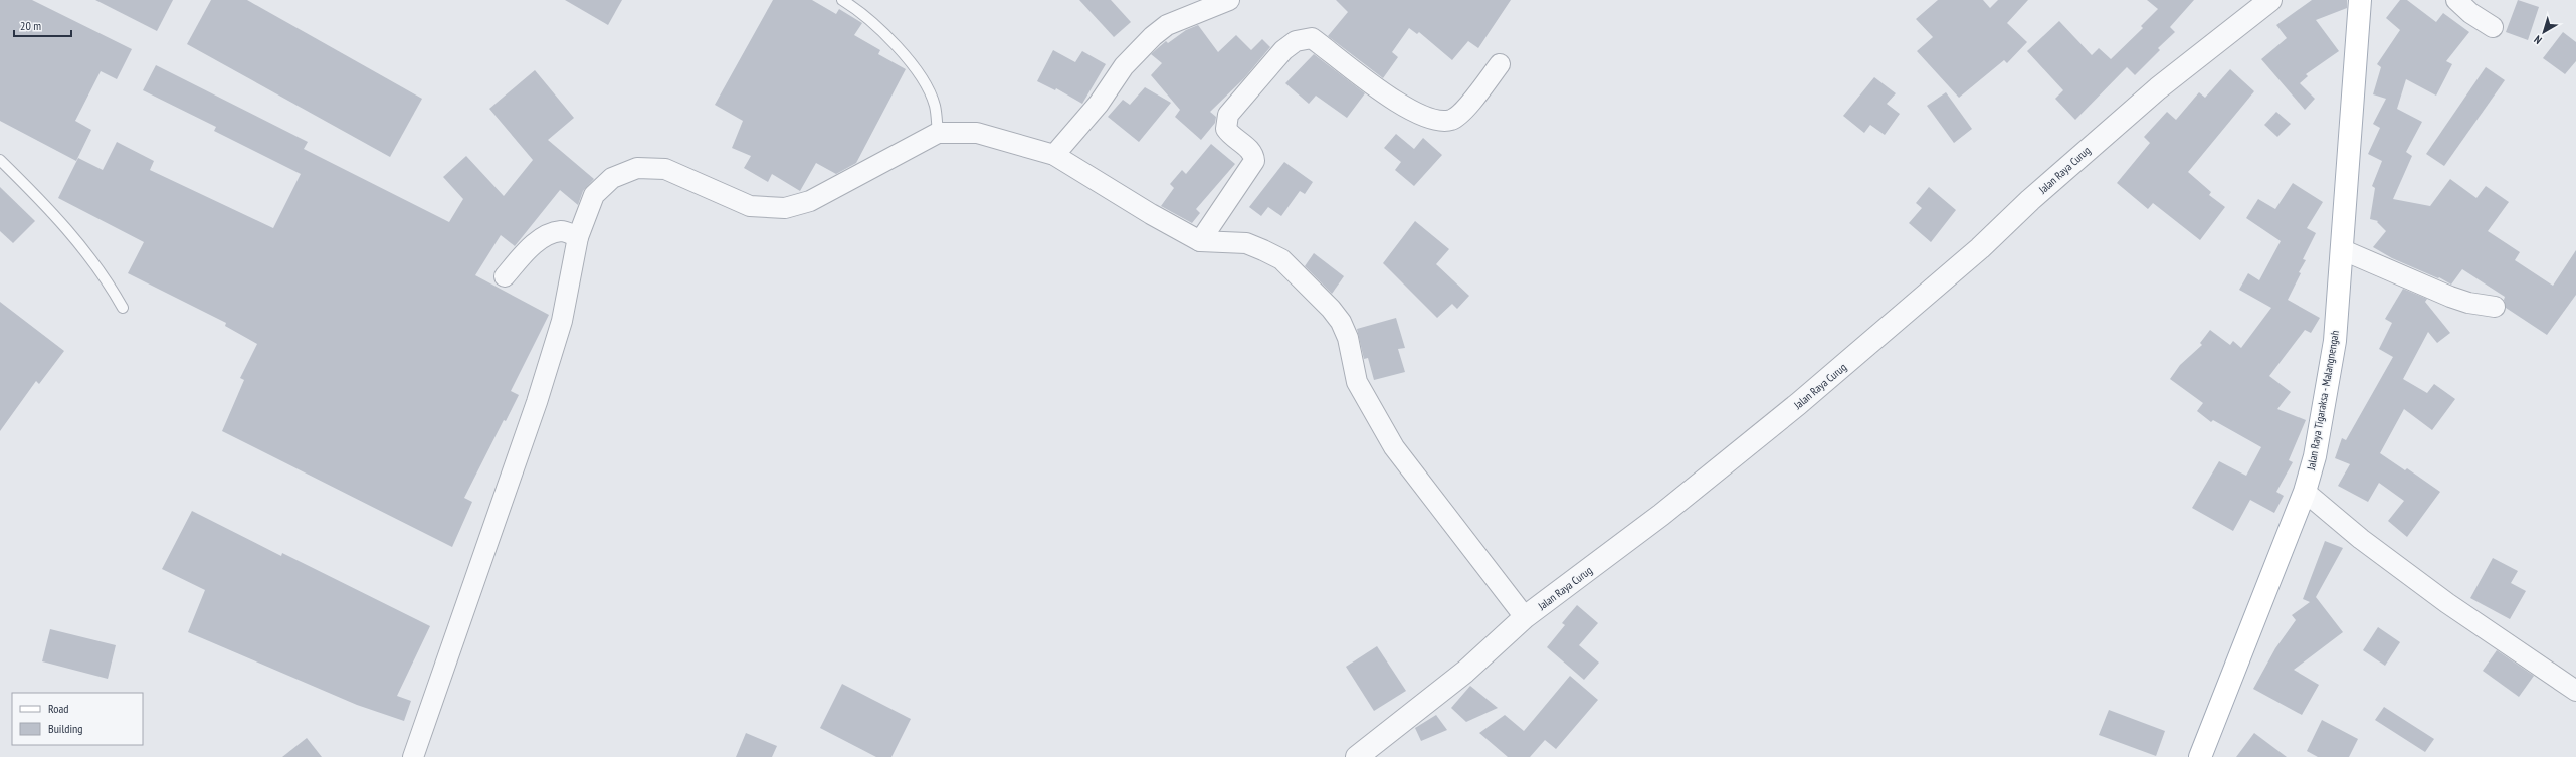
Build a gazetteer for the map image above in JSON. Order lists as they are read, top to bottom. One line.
{"streets":{"main road":["Jalan Raya Tigaraksa - Malangnengah"],"street":["Jalan Raya Curug"]},"legend":["Road","Building"],"scale_bar":"20 m","north":"bottom left"}
